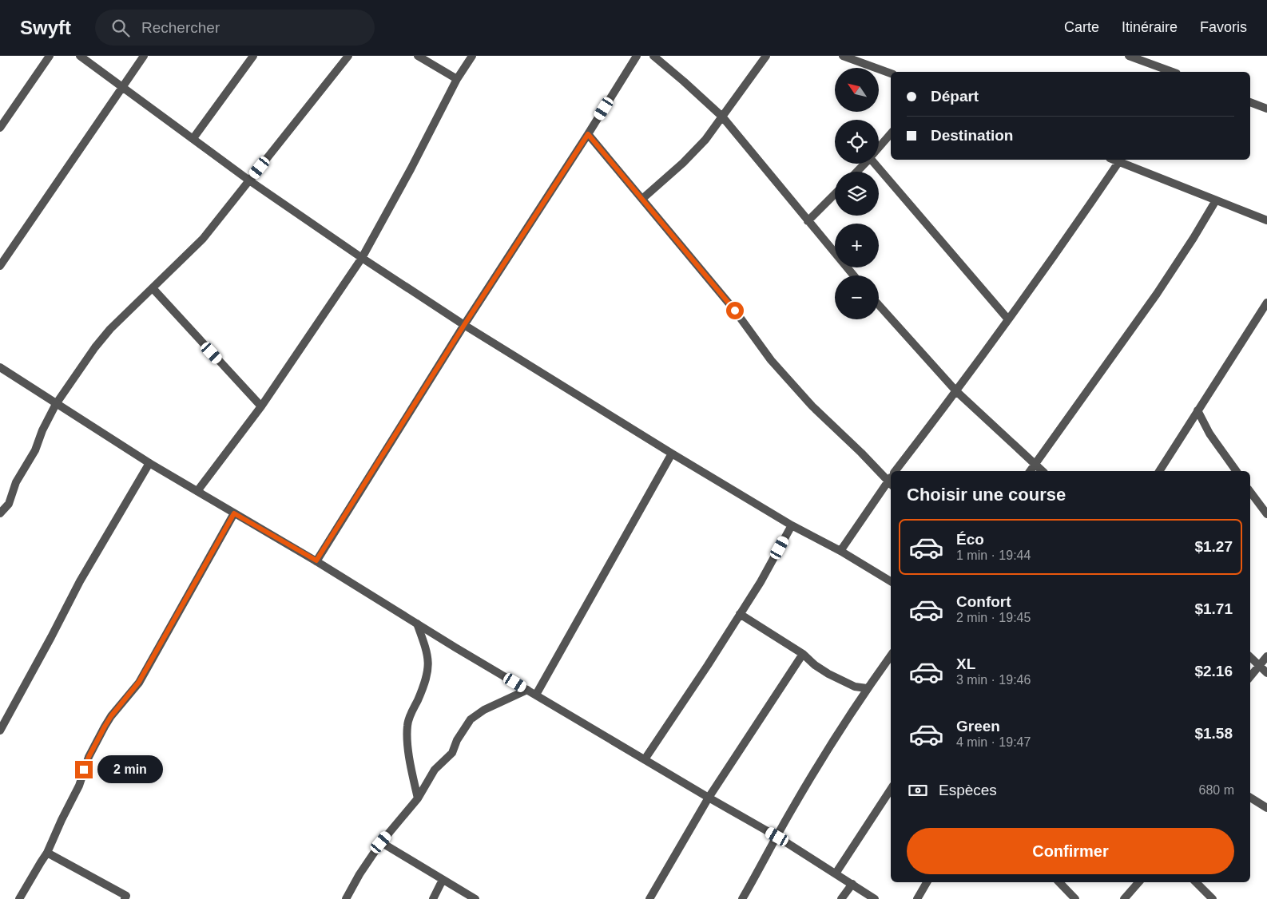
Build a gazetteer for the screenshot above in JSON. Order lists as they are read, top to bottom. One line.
{"north":"top left","page":{"header":"Swyft","search":"Rechercher","nav":["Carte","Itinéraire","Favoris"],"map_buttons":["+","−"],"banner":["Départ","Destination"],"heading":"Choisir une course","list":[{"name":"Éco","note":"1 min · 19:44","value":"$1.27"},{"name":"Confort","note":"2 min · 19:45","value":"$1.71"},{"name":"XL","note":"3 min · 19:46","value":"$2.16"},{"name":"Green","note":"4 min · 19:47","value":"$1.58"}],"bubble":"2 min","pay":["Espèces","680 m"],"buttons":"Confirmer"}}
